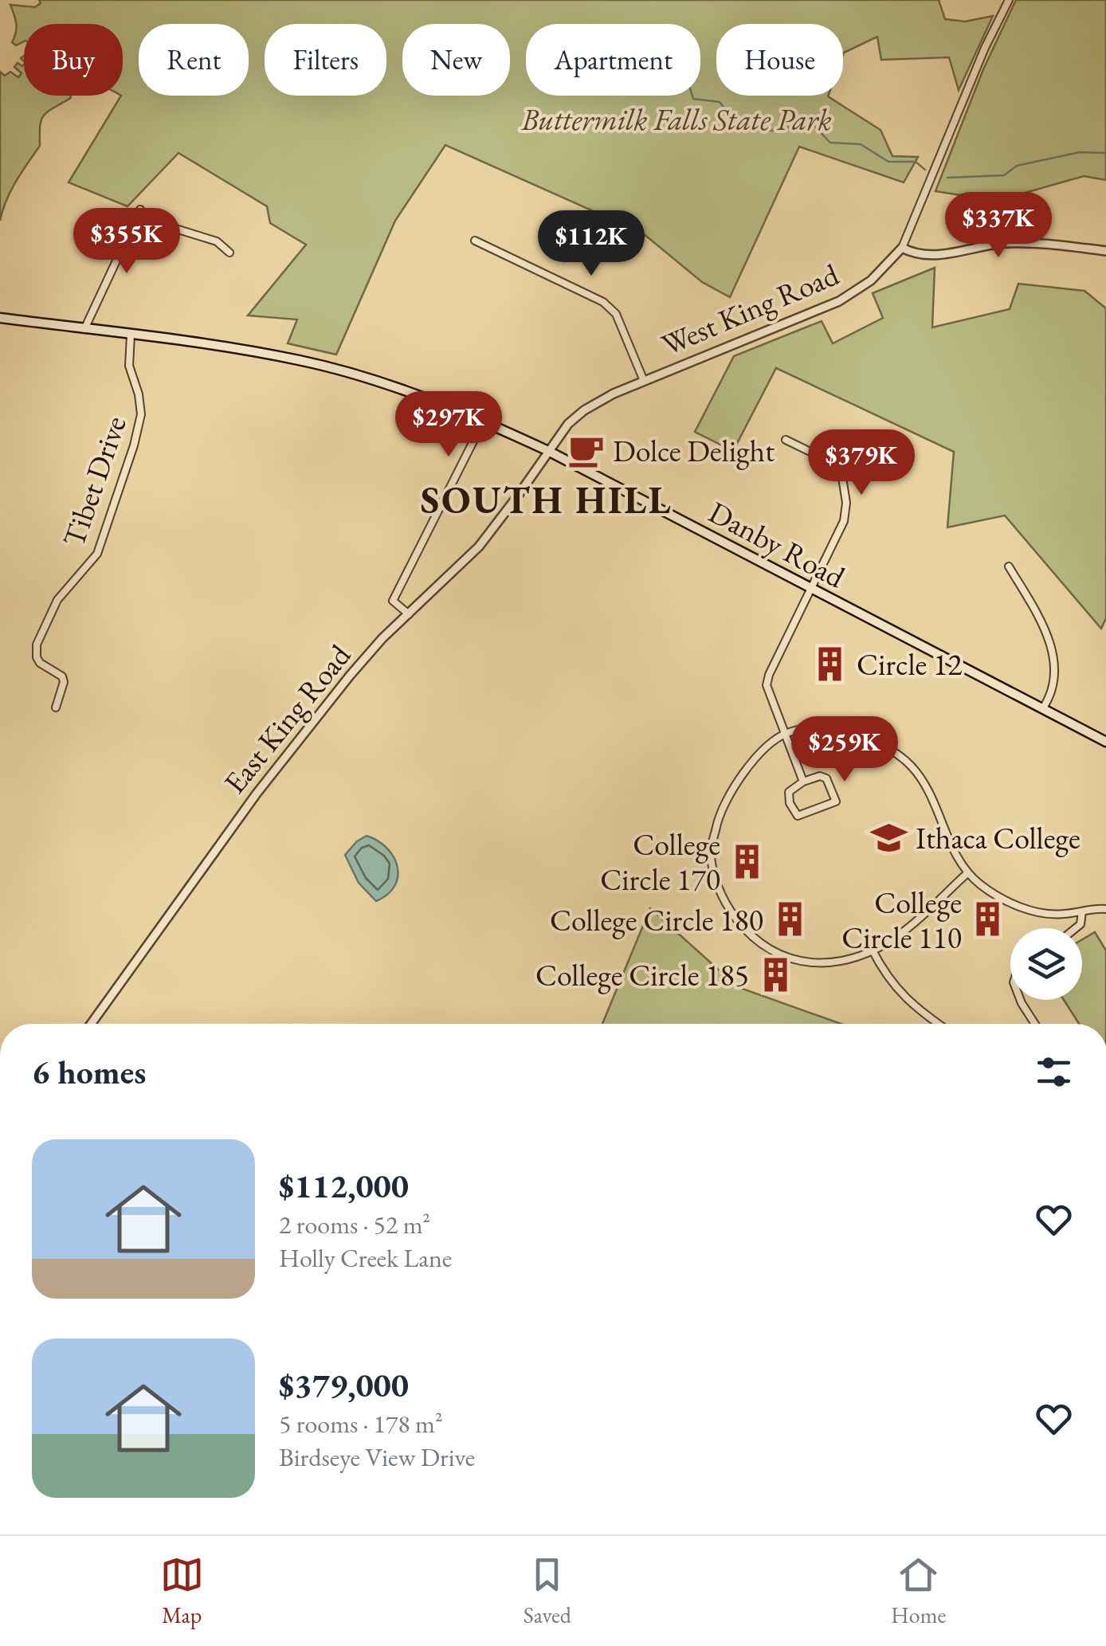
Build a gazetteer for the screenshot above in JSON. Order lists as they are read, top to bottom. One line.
{"streets":{"main road":["Danby Road"],"street":["West King Road","Tibet Drive","East King Road"]},"crossings":[["West King Road","Danby Road"],["West King Road","East King Road"],["Tibet Drive","Danby Road"],["Danby Road","East King Road"]],"districts":["SOUTH HILL"],"parks":["Buttermilk Falls State Park"],"places":{"cafe":["Dolce Delight"],"building":["Circle 12","College Circle 170","College Circle 180","College Circle 110","College Circle 185"],"school or university":["Ithaca College"]},"page":{"chip":["Buy","Rent","Filters","New","Apartment","House"],"price":["$337K","$355K","$112K","$297K","$379K","$259K"],"heading":"6 homes","list":[{"name":"$112,000","note":"2 rooms · 52 m² · Holly Creek Lane"},{"name":"$379,000","note":"5 rooms · 178 m² · Birdseye View Drive"}],"tabs":["Map","Saved","Home"]}}
